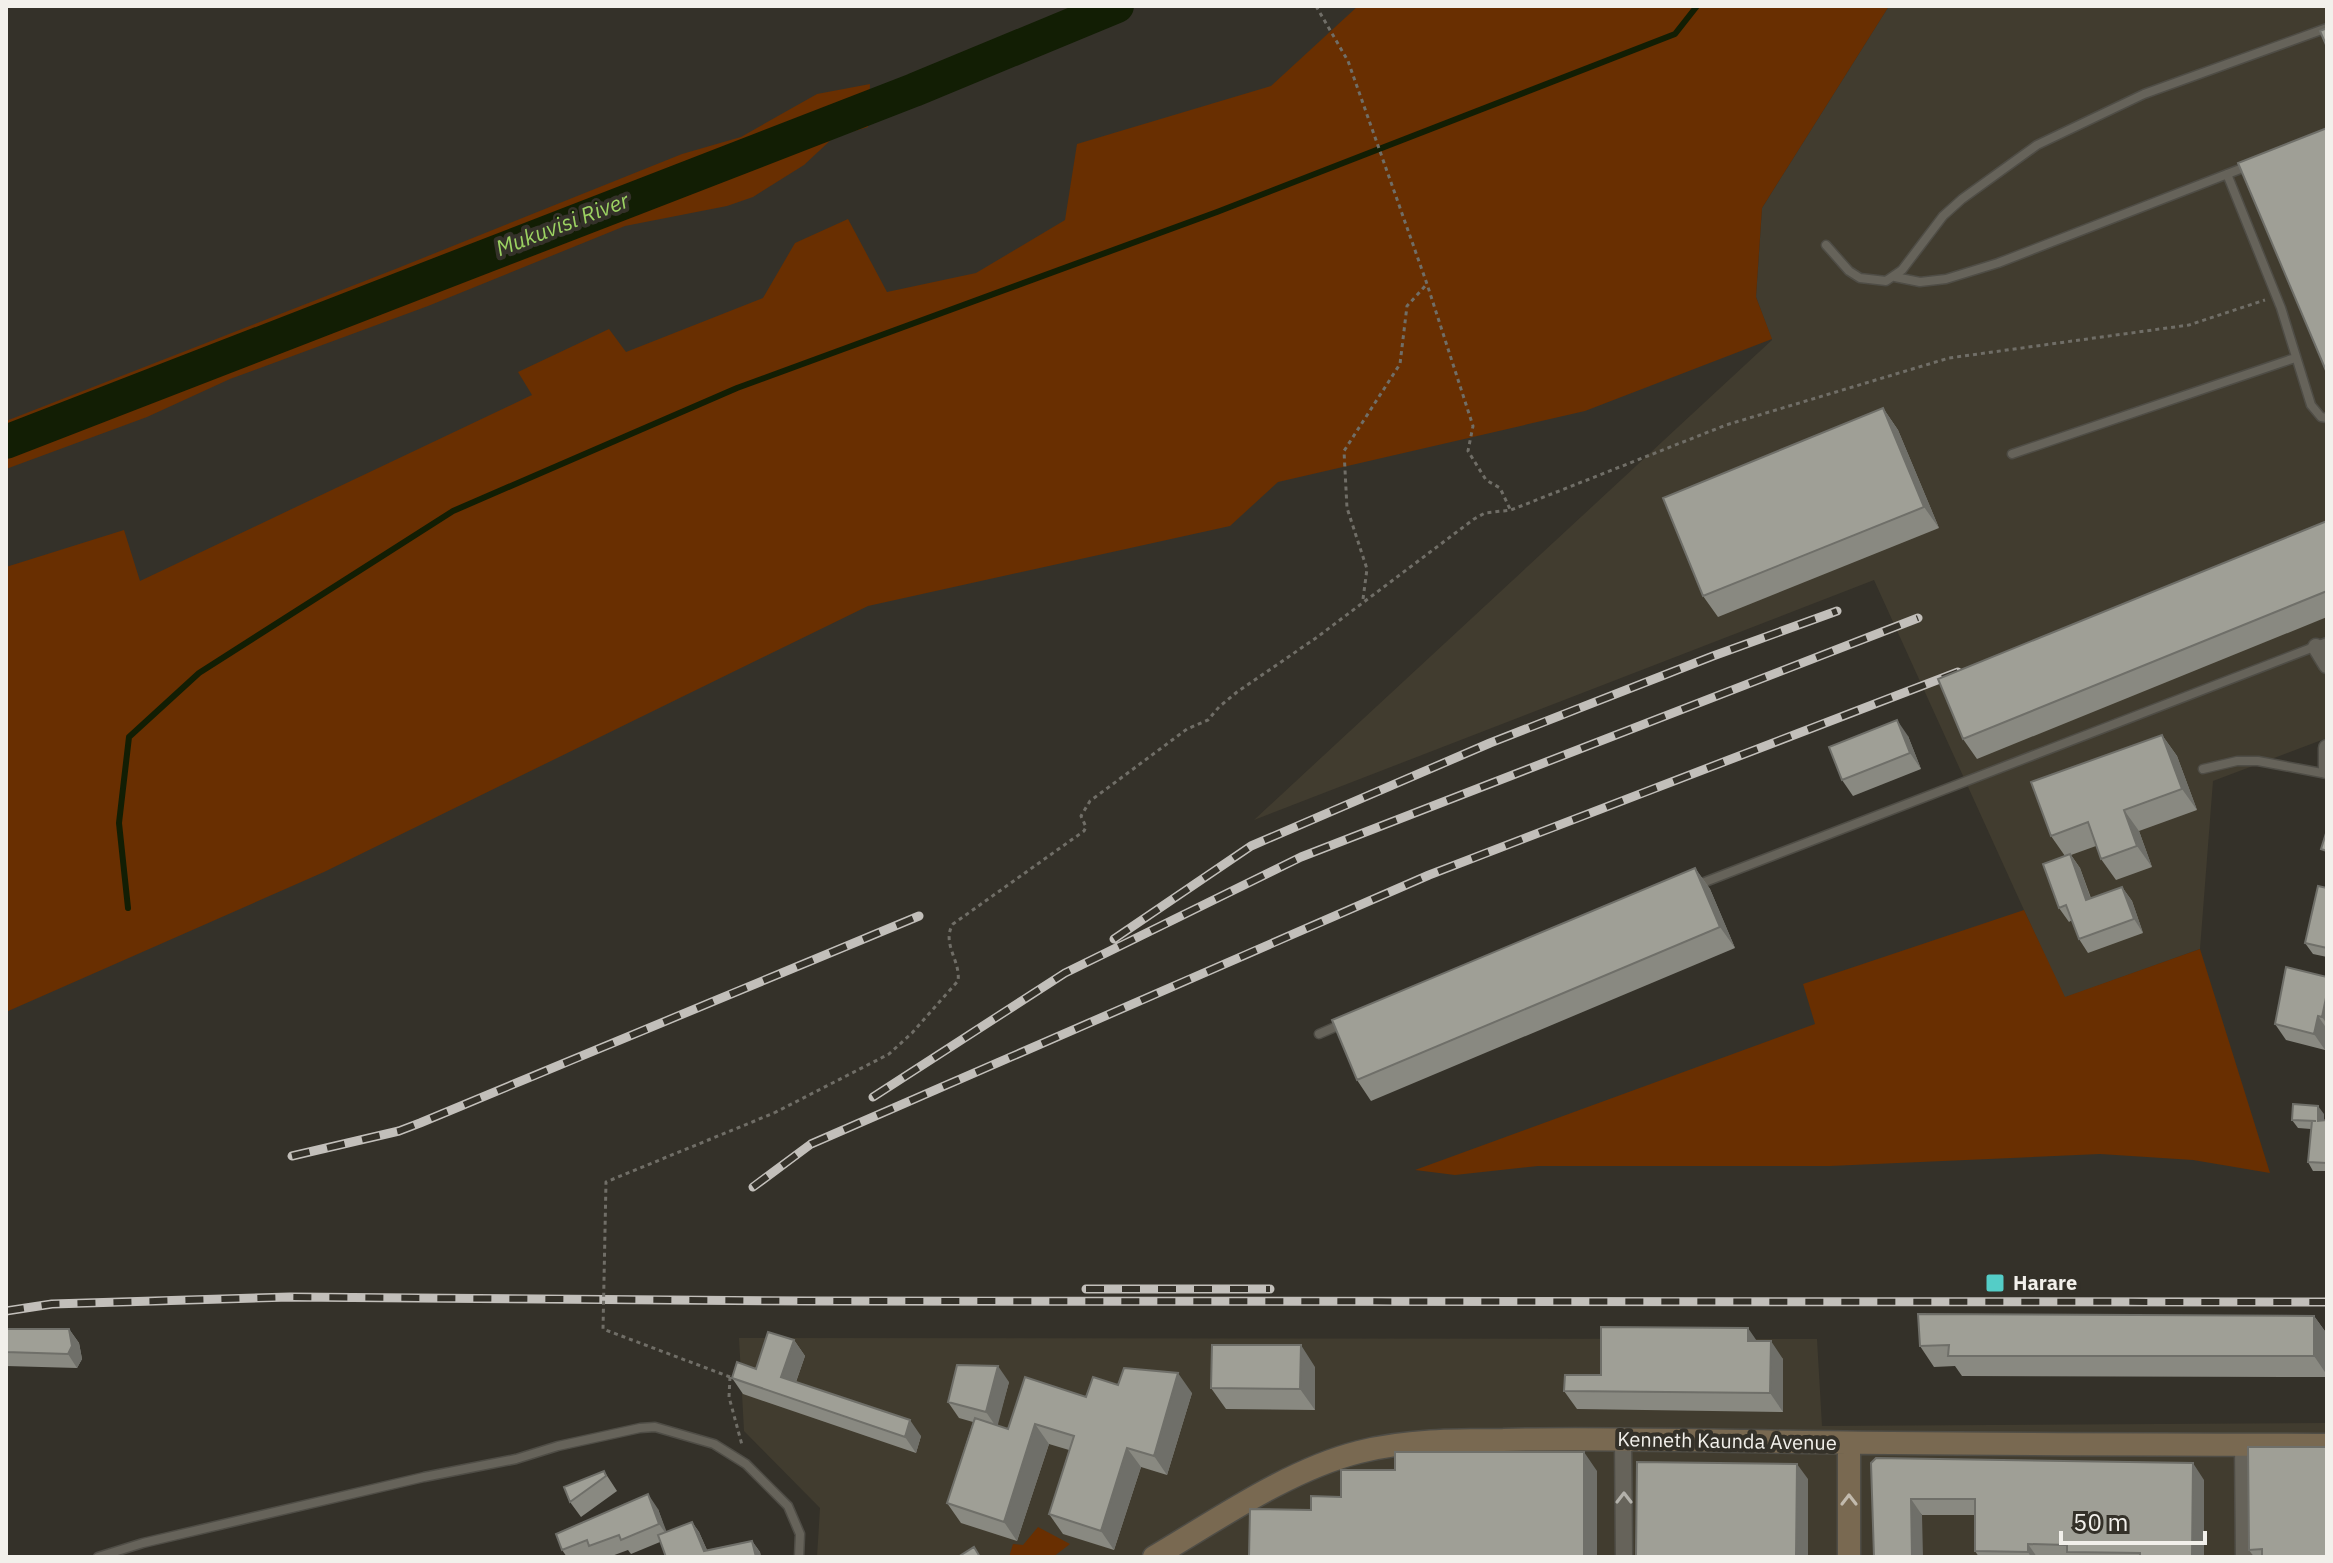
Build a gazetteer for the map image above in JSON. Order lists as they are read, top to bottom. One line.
{"streets":{"main road":["Kenneth Kaunda Avenue"]},"water":["Mukuvisi River"],"places":{"transit":["Harare"]},"scale_bar":"50 m"}
